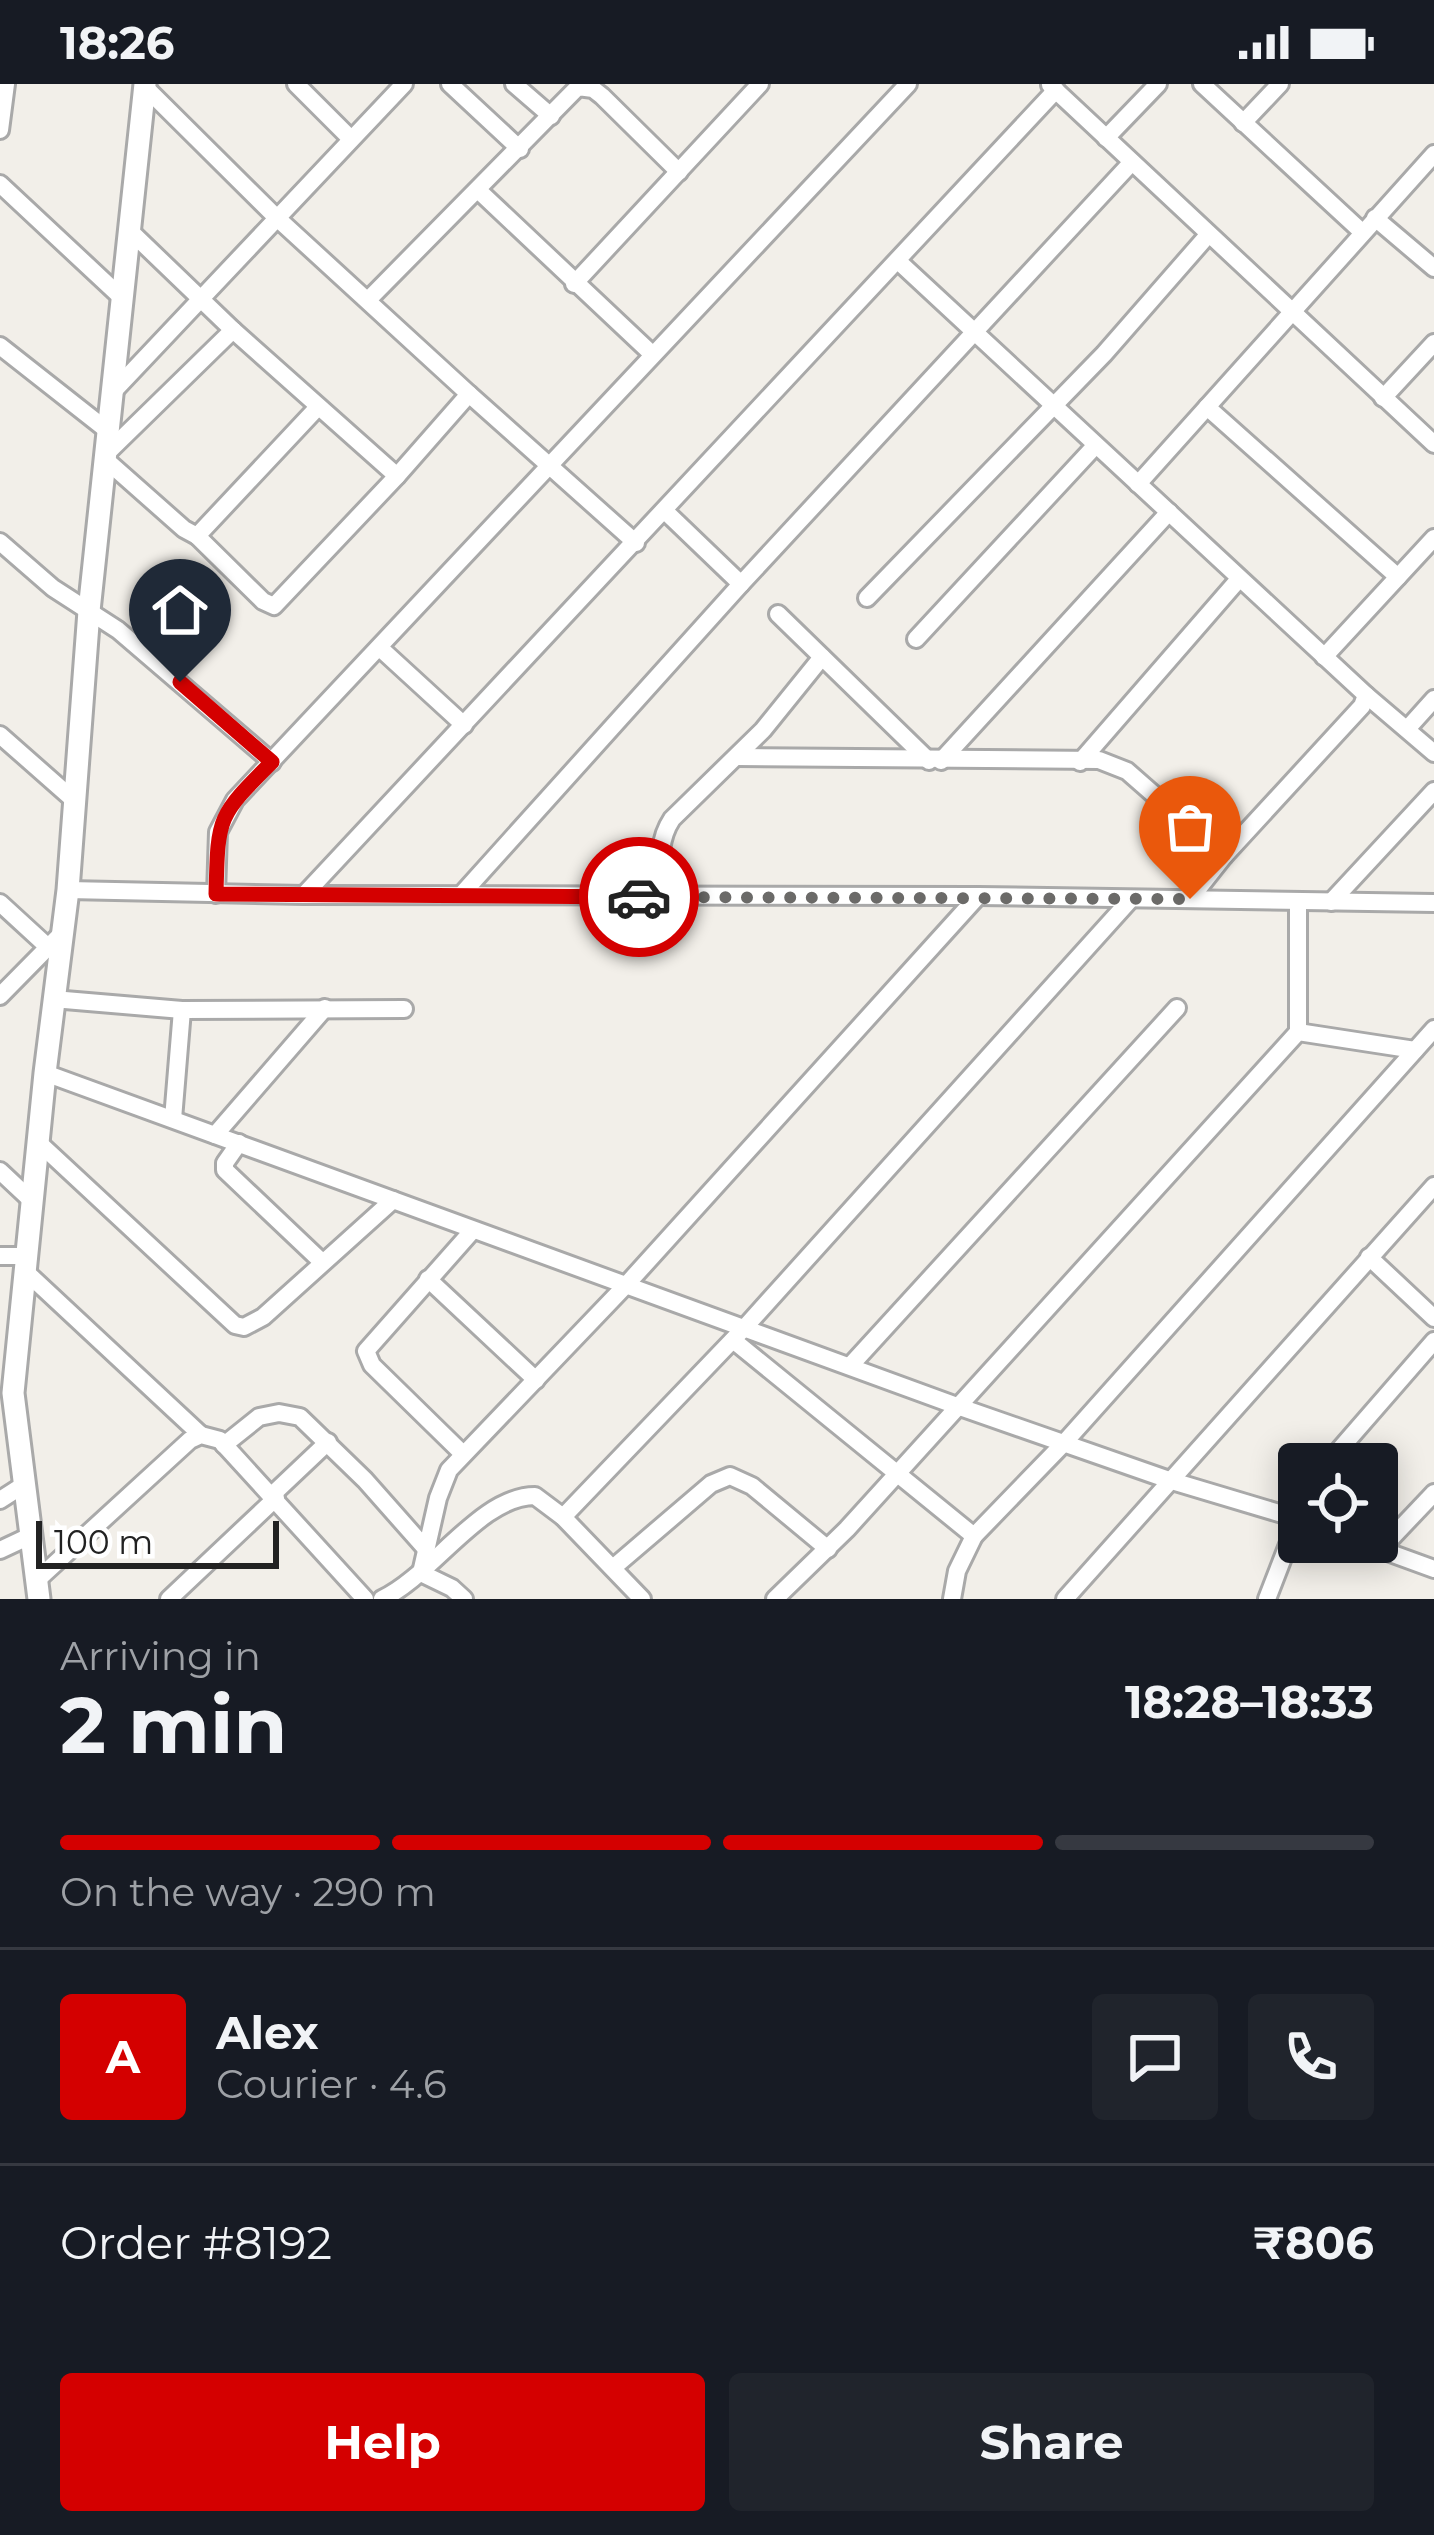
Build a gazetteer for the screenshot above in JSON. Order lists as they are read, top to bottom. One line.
{"scale_bar":"100 m","page":{"status":"18:26","scale":"100 m","heading":["2 min","Arriving in","18:28–18:33"],"panel":["Alex","Courier · 4.6","Order #8192","₹806"],"bar":"On the way · 290 m","round":"A","buttons":["Help","Share"]}}
